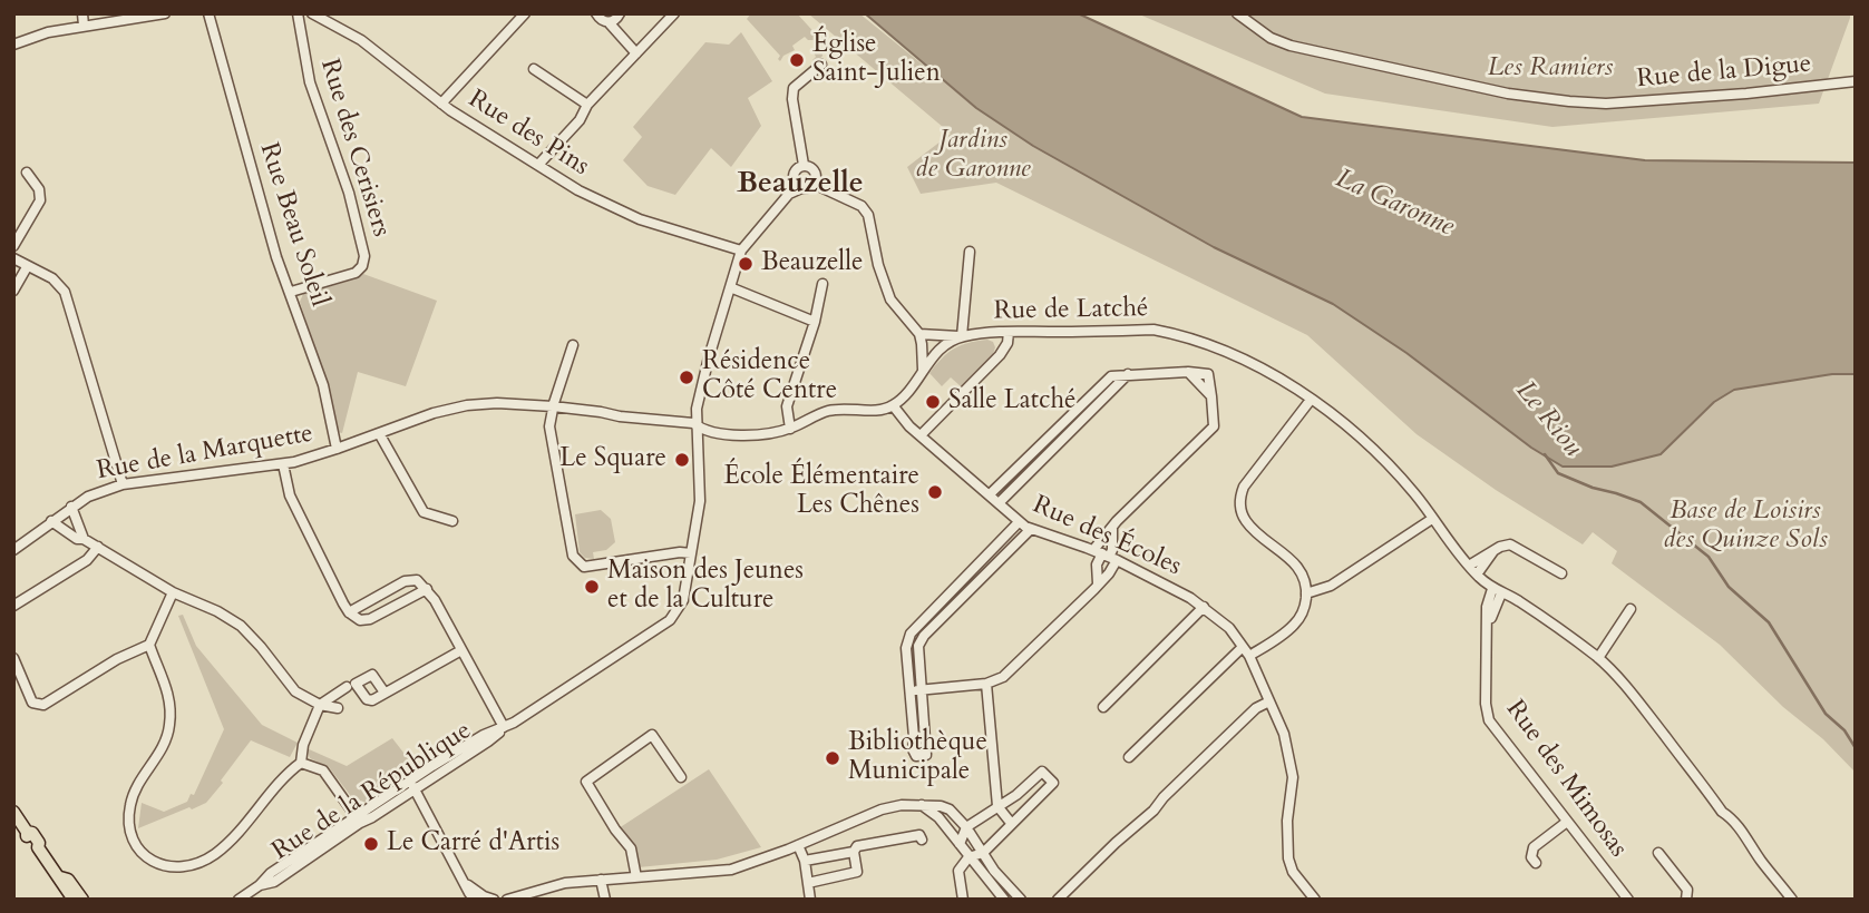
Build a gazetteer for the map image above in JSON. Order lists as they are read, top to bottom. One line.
{"streets":{"street":["Rue de la Digue","Rue des Pins","Rue des Cerisiers","Rue Beau Soleil","Rue de Latché","Rue de la Marquette","Rue des Écoles","Rue des Mimosas","Rue de la République"]},"crossings":[["Rue des Pins","Rue de la République"],["Rue des Cerisiers","Rue Beau Soleil"],["Rue Beau Soleil","Rue de la Marquette"],["Rue de Latché","Rue des Écoles"],["Rue de Latché","Rue des Mimosas"],["Rue de la Marquette","Rue de la République"]],"districts":["Beauzelle"],"water":["La Garonne","Le Riou"],"parks":["Les Ramiers","Jardins de Garonne","Base de Loisirs des Quinze Sols"],"places":["Église Saint-Julien","Beauzelle","Résidence Côté Centre","Salle Latché","Le Square","École Élémentaire Les Chênes","Maison des Jeunes et de la Culture","Bibliothèque Municipale","Le Carré d'Artis"]}
